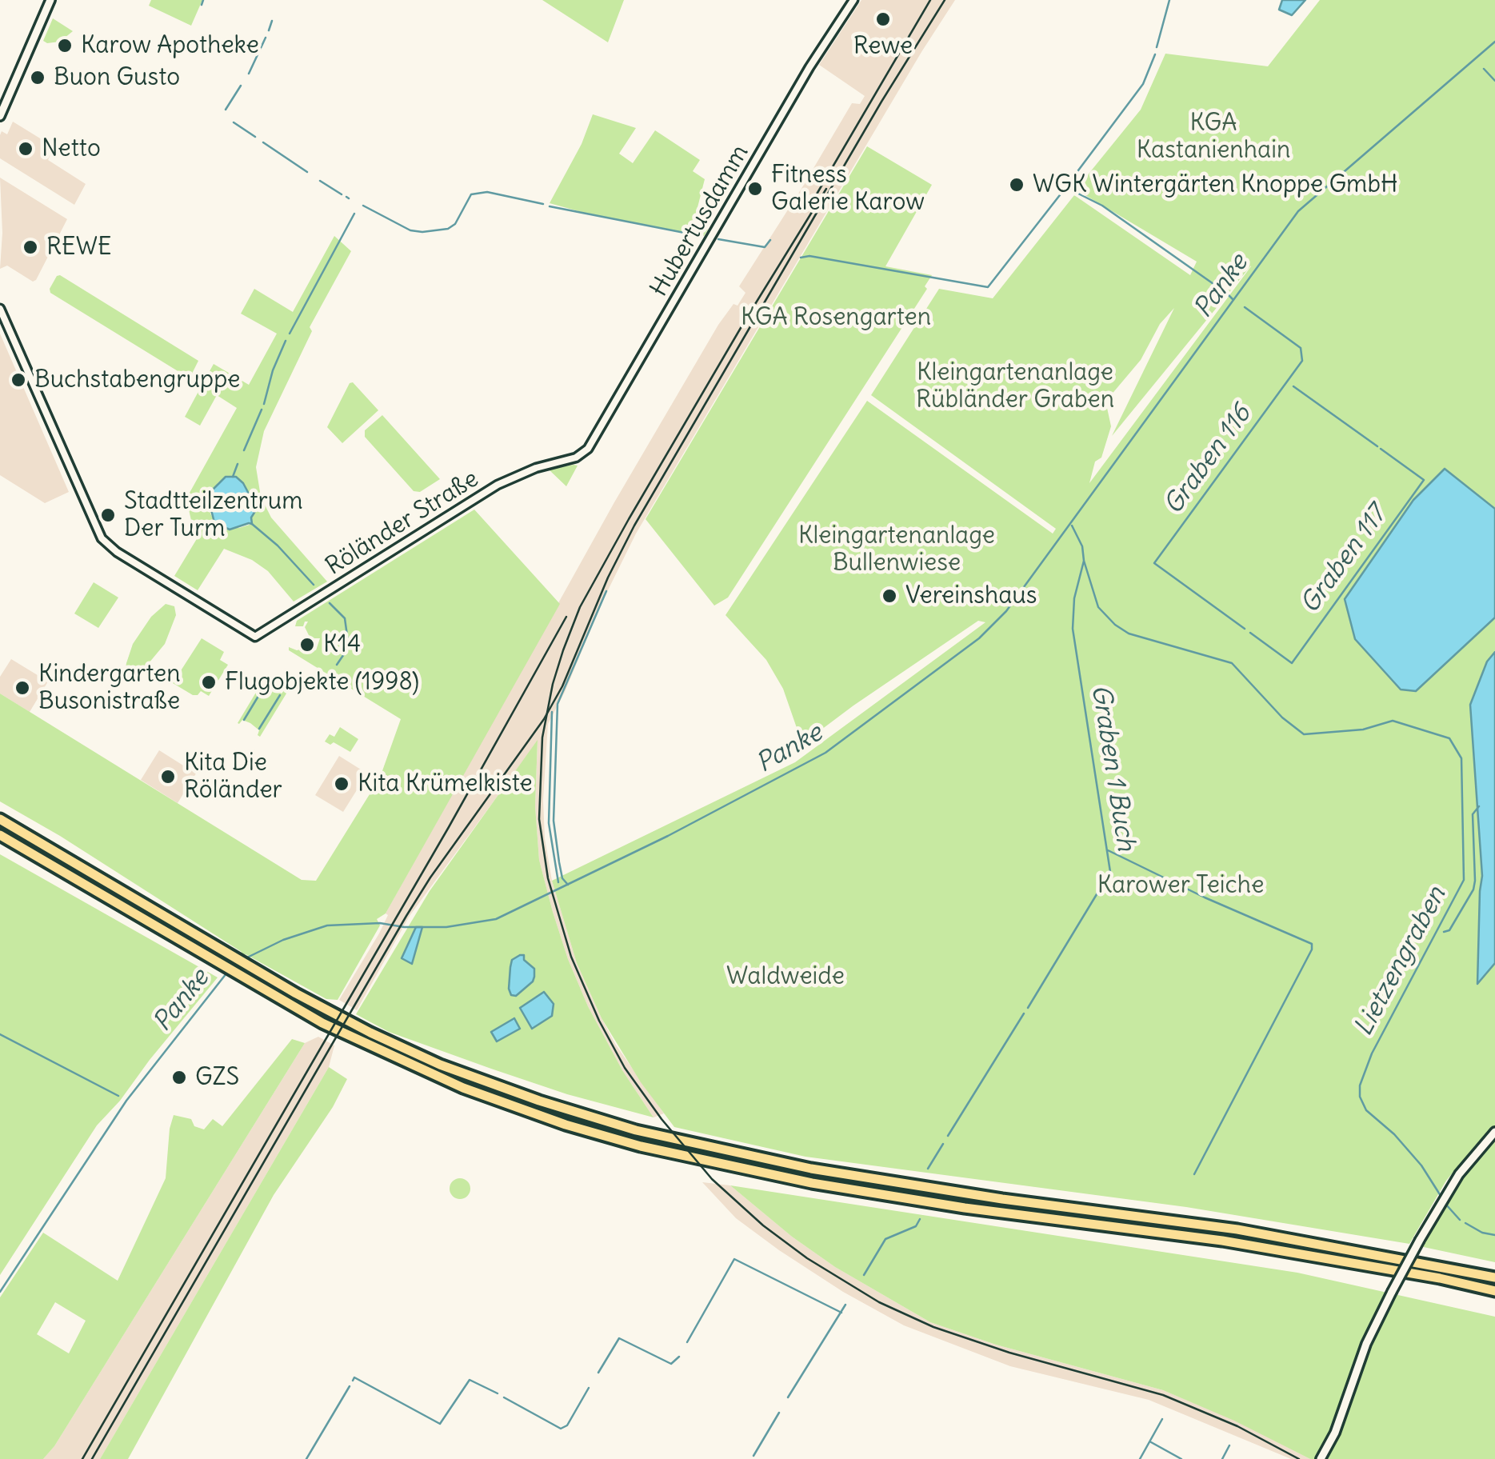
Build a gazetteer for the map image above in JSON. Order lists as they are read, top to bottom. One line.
{"streets":{"street":["Hubertusdamm","Röländer Straße"]},"crossings":[["Hubertusdamm","Röländer Straße"]],"water":["Panke","Graben 116","Graben 117","Graben 1 Buch","Lietzengraben"],"parks":["KGA Kastanienhain","KGA Rosengarten","Kleingartenanlage Rübländer Graben","Kleingartenanlage Bullenwiese","Karower Teiche","Waldweide"],"places":["Rewe","Karow Apotheke","Buon Gusto","Netto","WGK Wintergärten Knoppe GmbH","Fitness Galerie Karow","REWE","Buchstabengruppe","Stadtteilzentrum Der Turm","Vereinshaus","K14","Flugobjekte (1998)","Kindergarten Busonistraße","Kita Die Röländer","Kita Krümelkiste","GZS"]}
